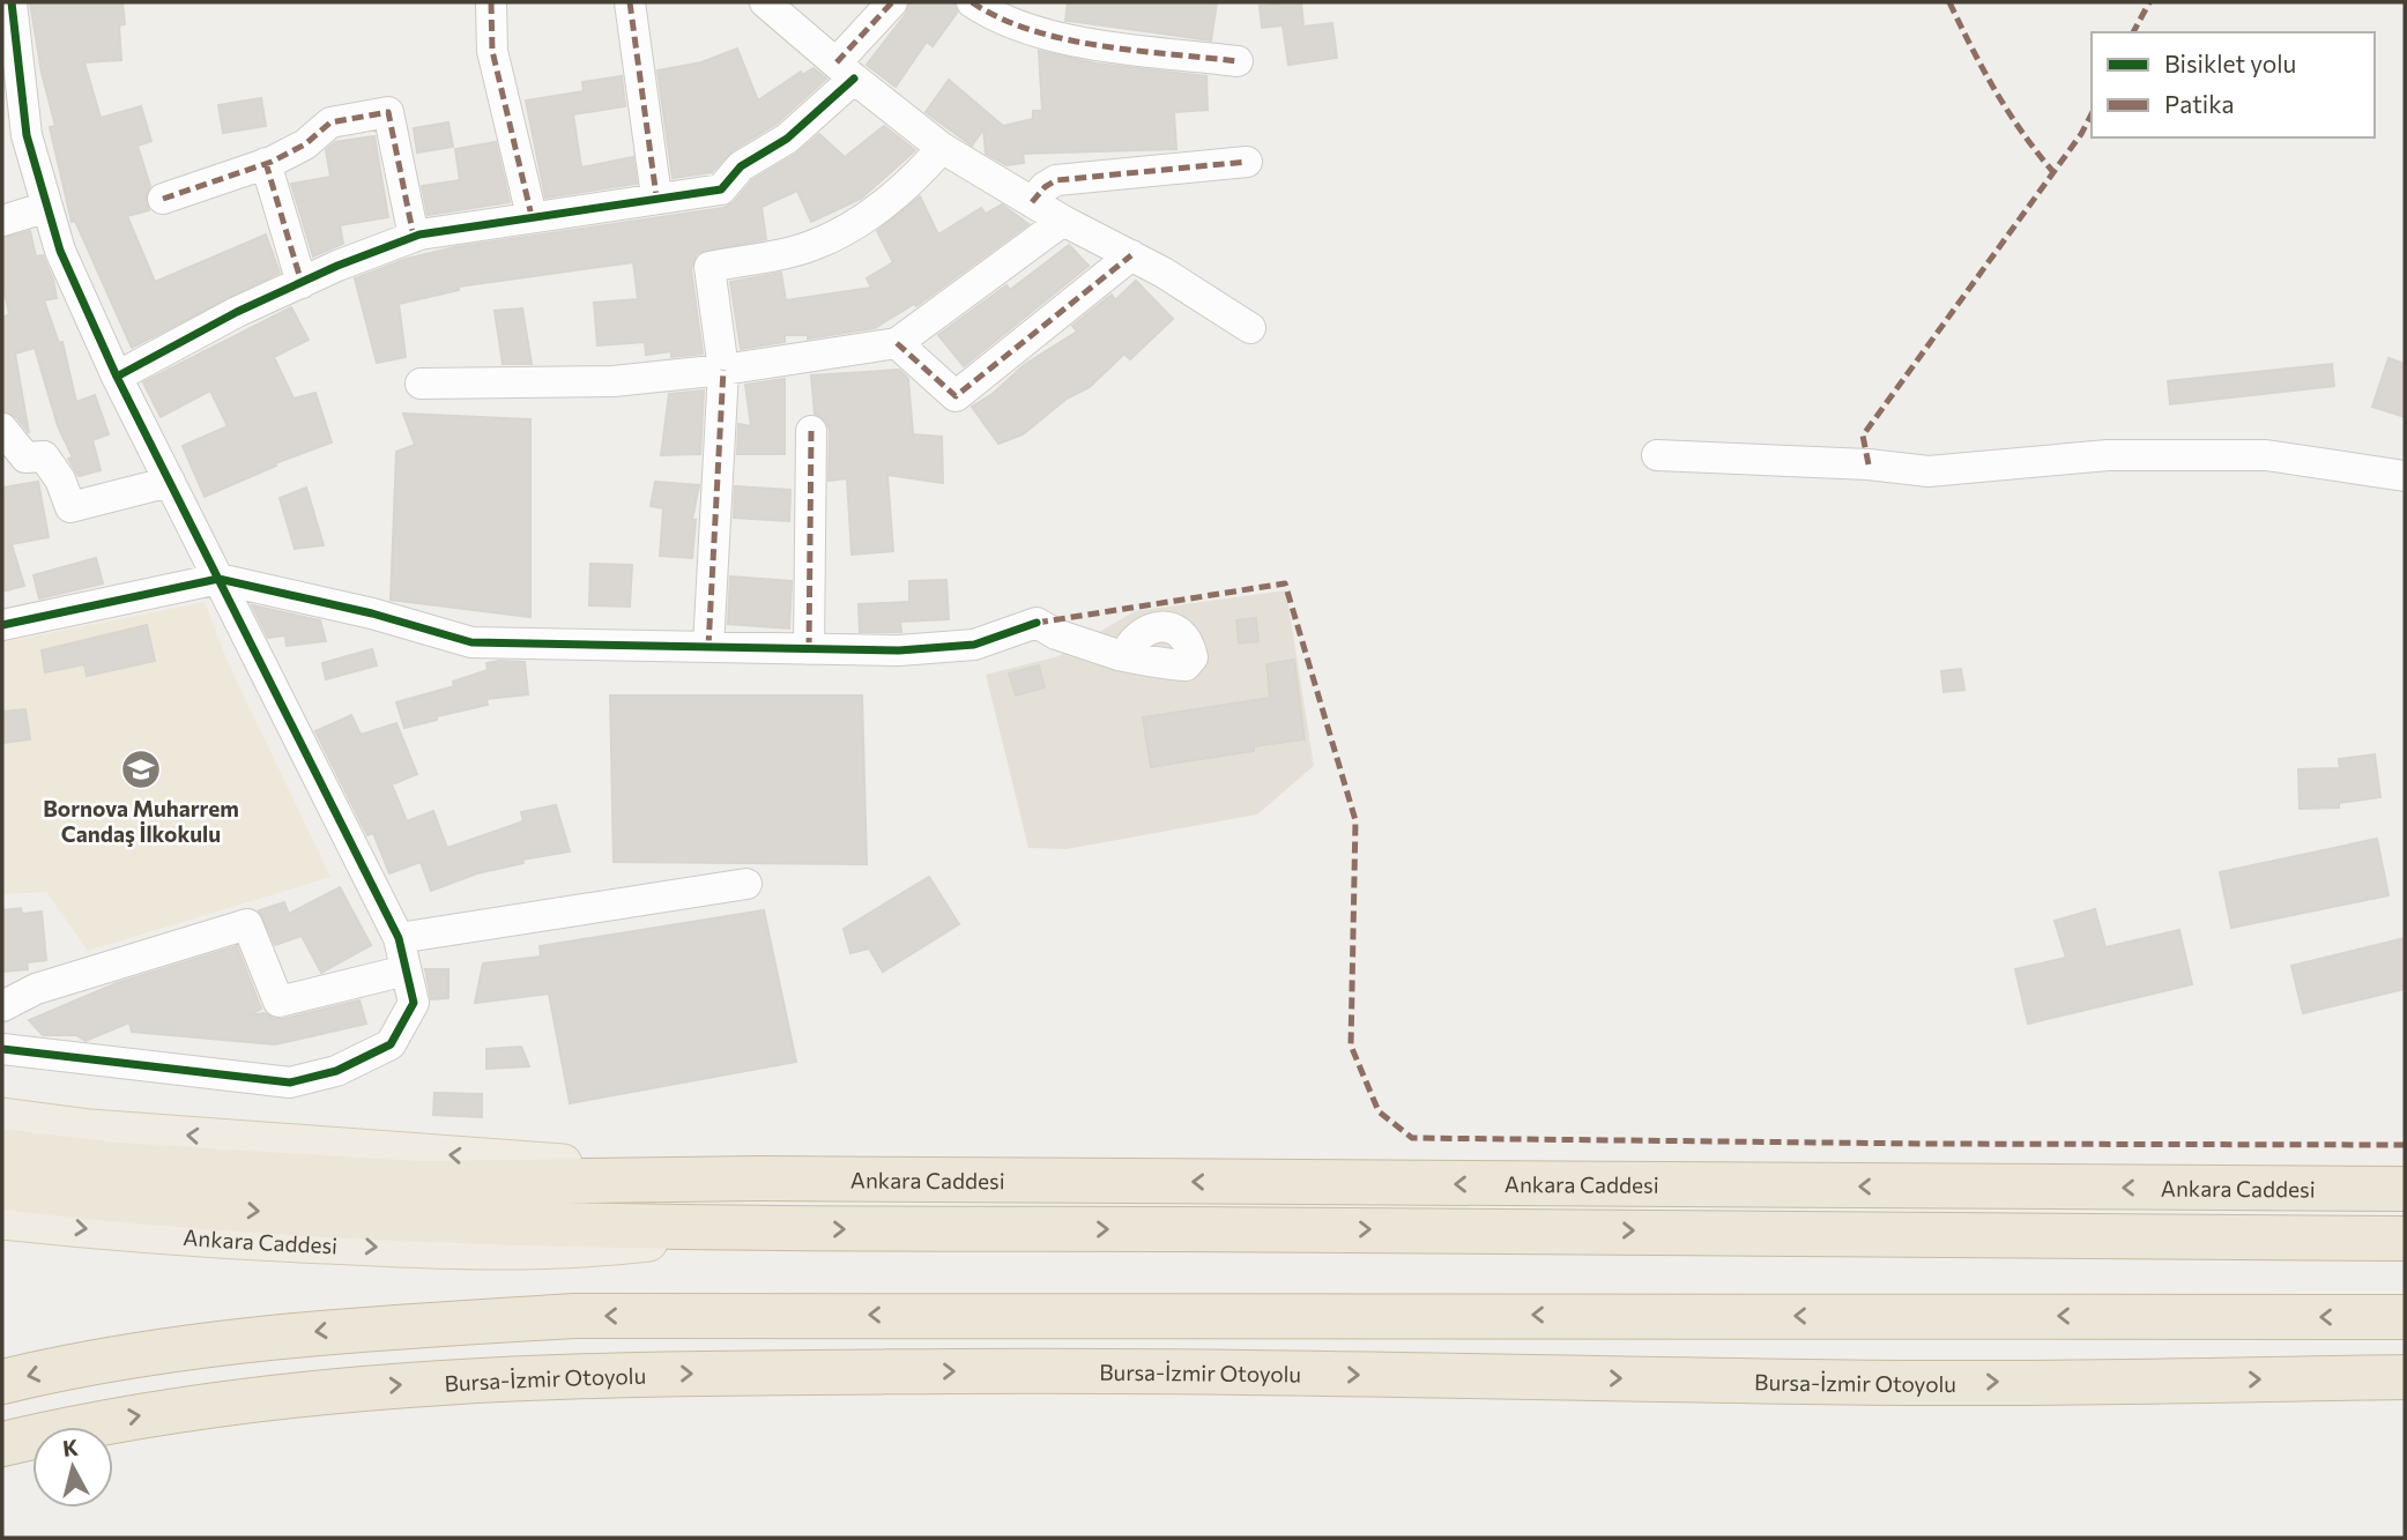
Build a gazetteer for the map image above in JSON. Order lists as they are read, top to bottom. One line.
{"streets":{"highway":["Ankara Caddesi","Bursa-İzmir Otoyolu"]},"places":{"school or university":["Bornova Muharrem Candaş İlkokulu"]},"legend":["Bisiklet yolu","Patika"],"north":"top"}
